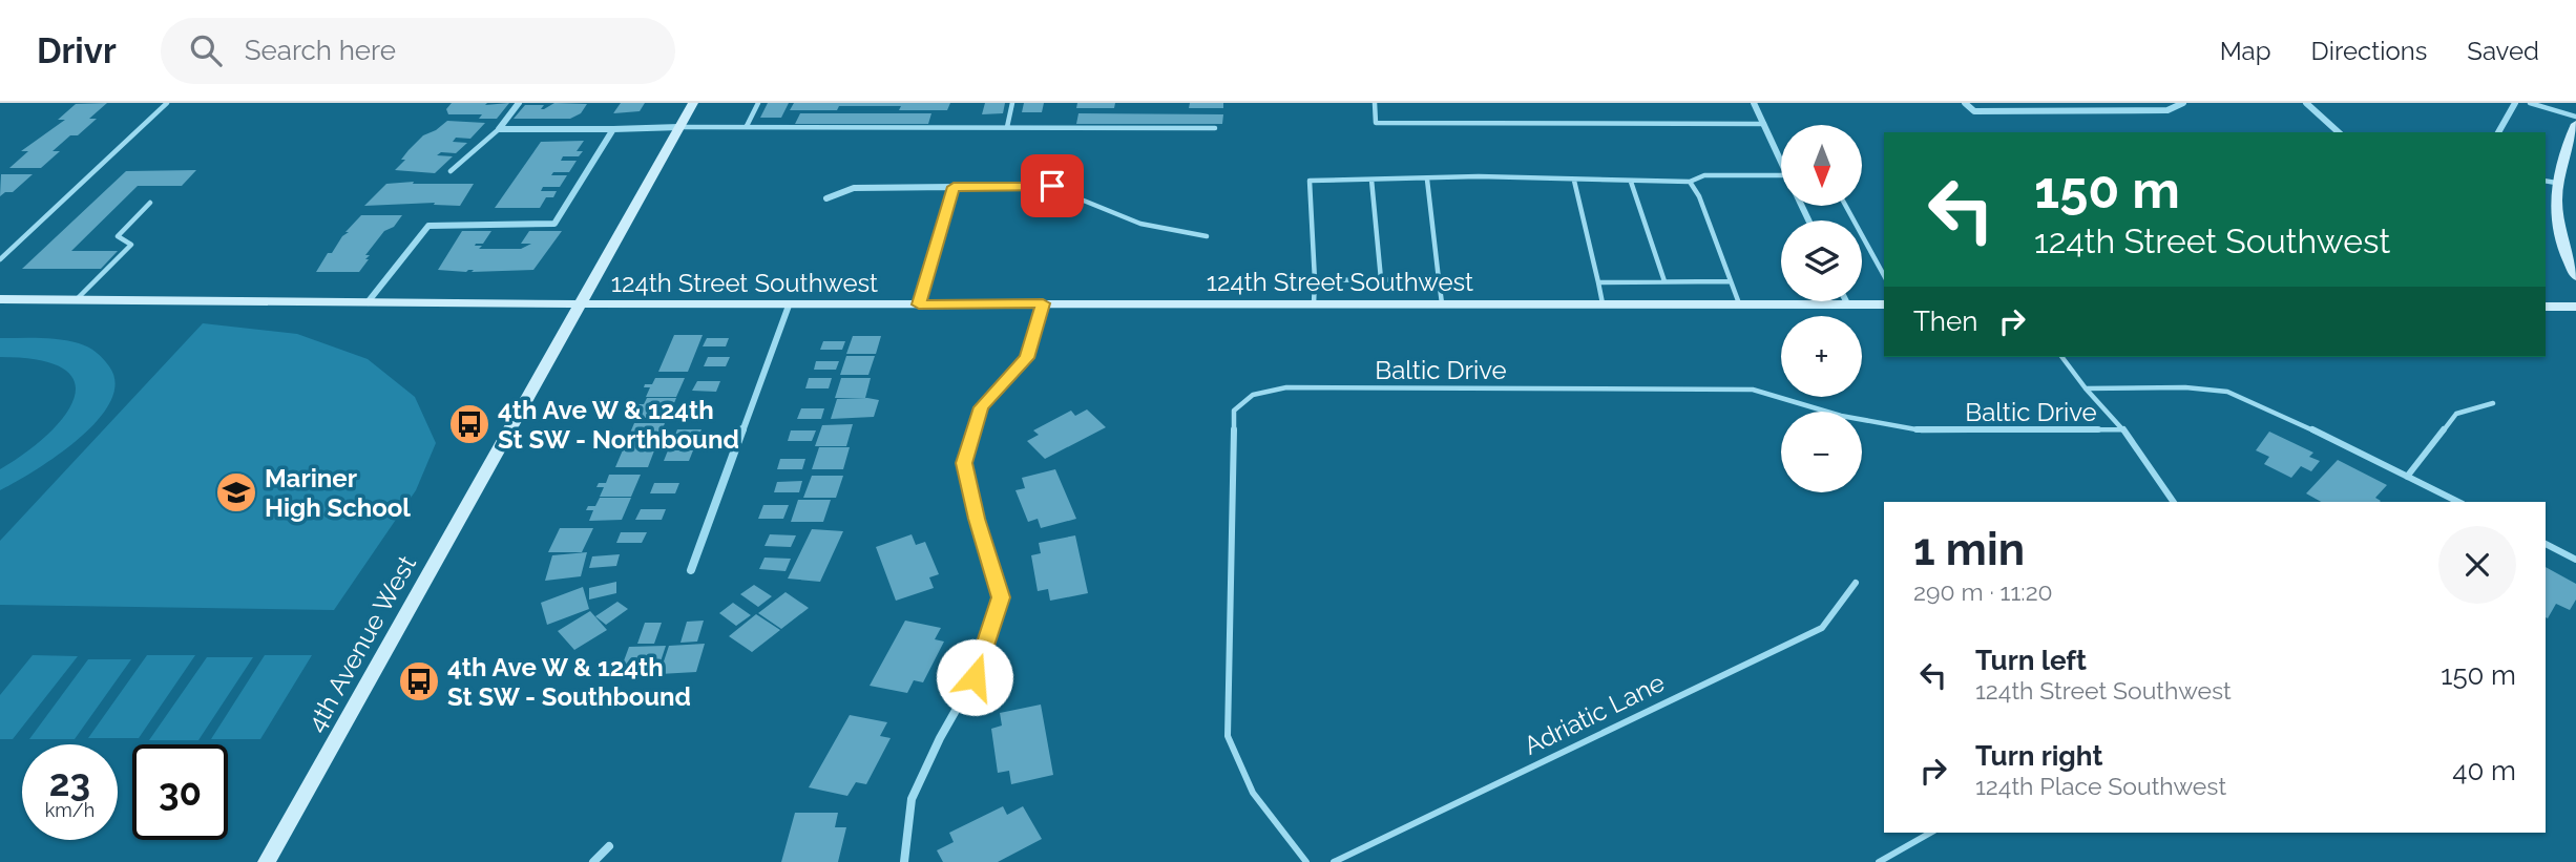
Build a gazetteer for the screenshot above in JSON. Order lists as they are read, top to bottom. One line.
{"streets":{"street":["124th Street Southwest","4th Avenue West"],"lane":["Baltic Drive","Adriatic Lane"]},"crossings":[["124th Street Southwest","4th Avenue West"]],"places":{"bus stop":["4th Ave W & 124th St SW - Northbound","4th Ave W & 124th St SW - Southbound"],"school or university":["Mariner High School"]},"north":"bottom","page":{"header":"Drivr","search":"Search here","nav":["Map","Directions","Saved"],"map_buttons":["+","−"],"turn":["150 m","124th Street Southwest"],"then":"Then","heading":["1 min","290 m · 11:20"],"list":[{"name":"Turn left","note":"124th Street Southwest","value":"150 m"},{"name":"Turn right","note":"124th Place Southwest","value":"40 m"}],"speed":"23 km/h","limit":"30"}}
